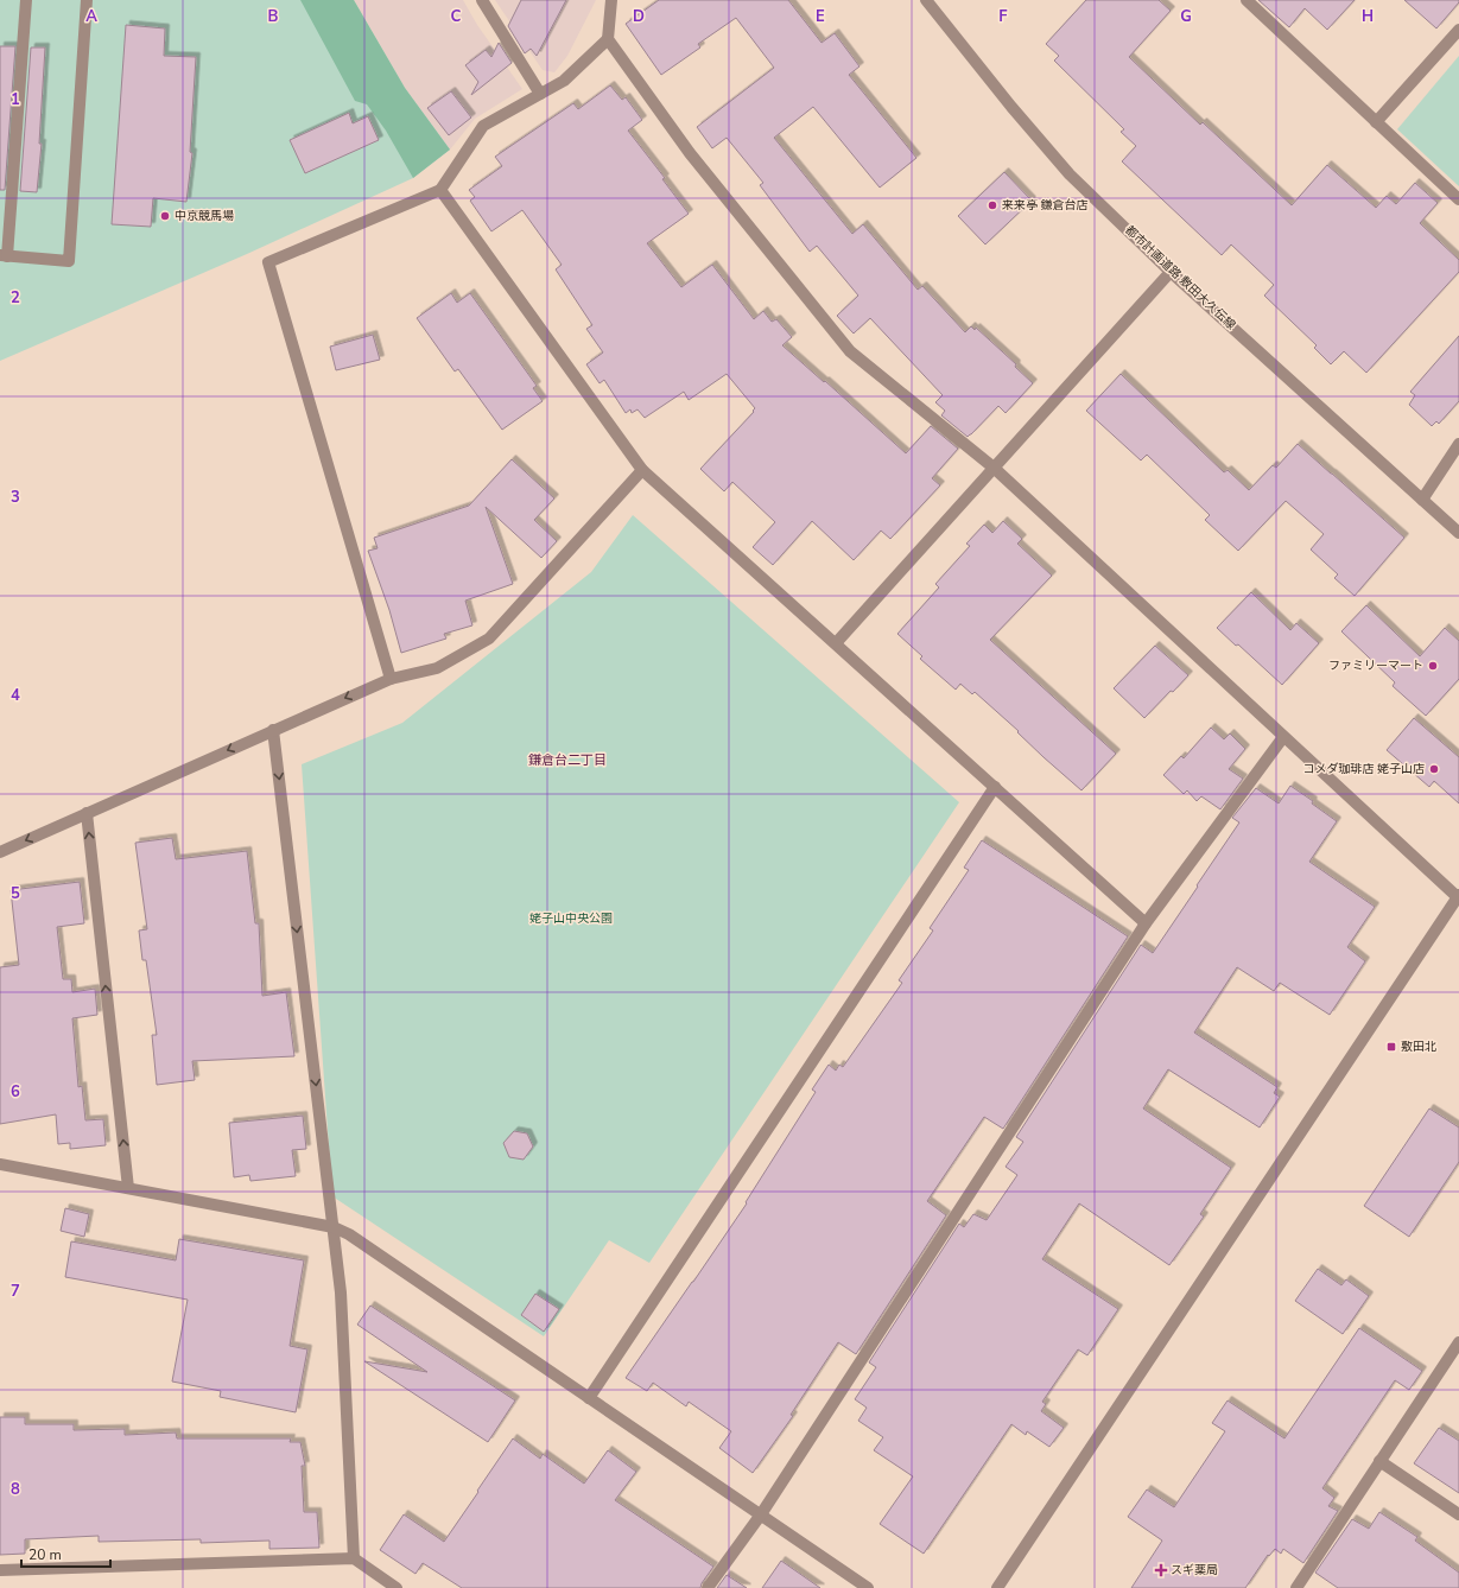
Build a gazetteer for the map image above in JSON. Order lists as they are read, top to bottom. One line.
{"streets":{"street":["都市計画道路 敷田大久伝線"]},"districts":["鎌倉台二丁目"],"parks":["姥子山中央公園"],"places":{"other":["来来亭 鎌倉台店","中京競馬場","ファミリーマート","コメダ珈琲店 姥子山店"],"transit":["敷田北"],"health":["スギ薬局"]},"scale_bar":"20 m","grid":{"columns":["A","B","C","D","E","F","G","H"],"rows":["1","2","3","4","5","6","7","8"]}}
